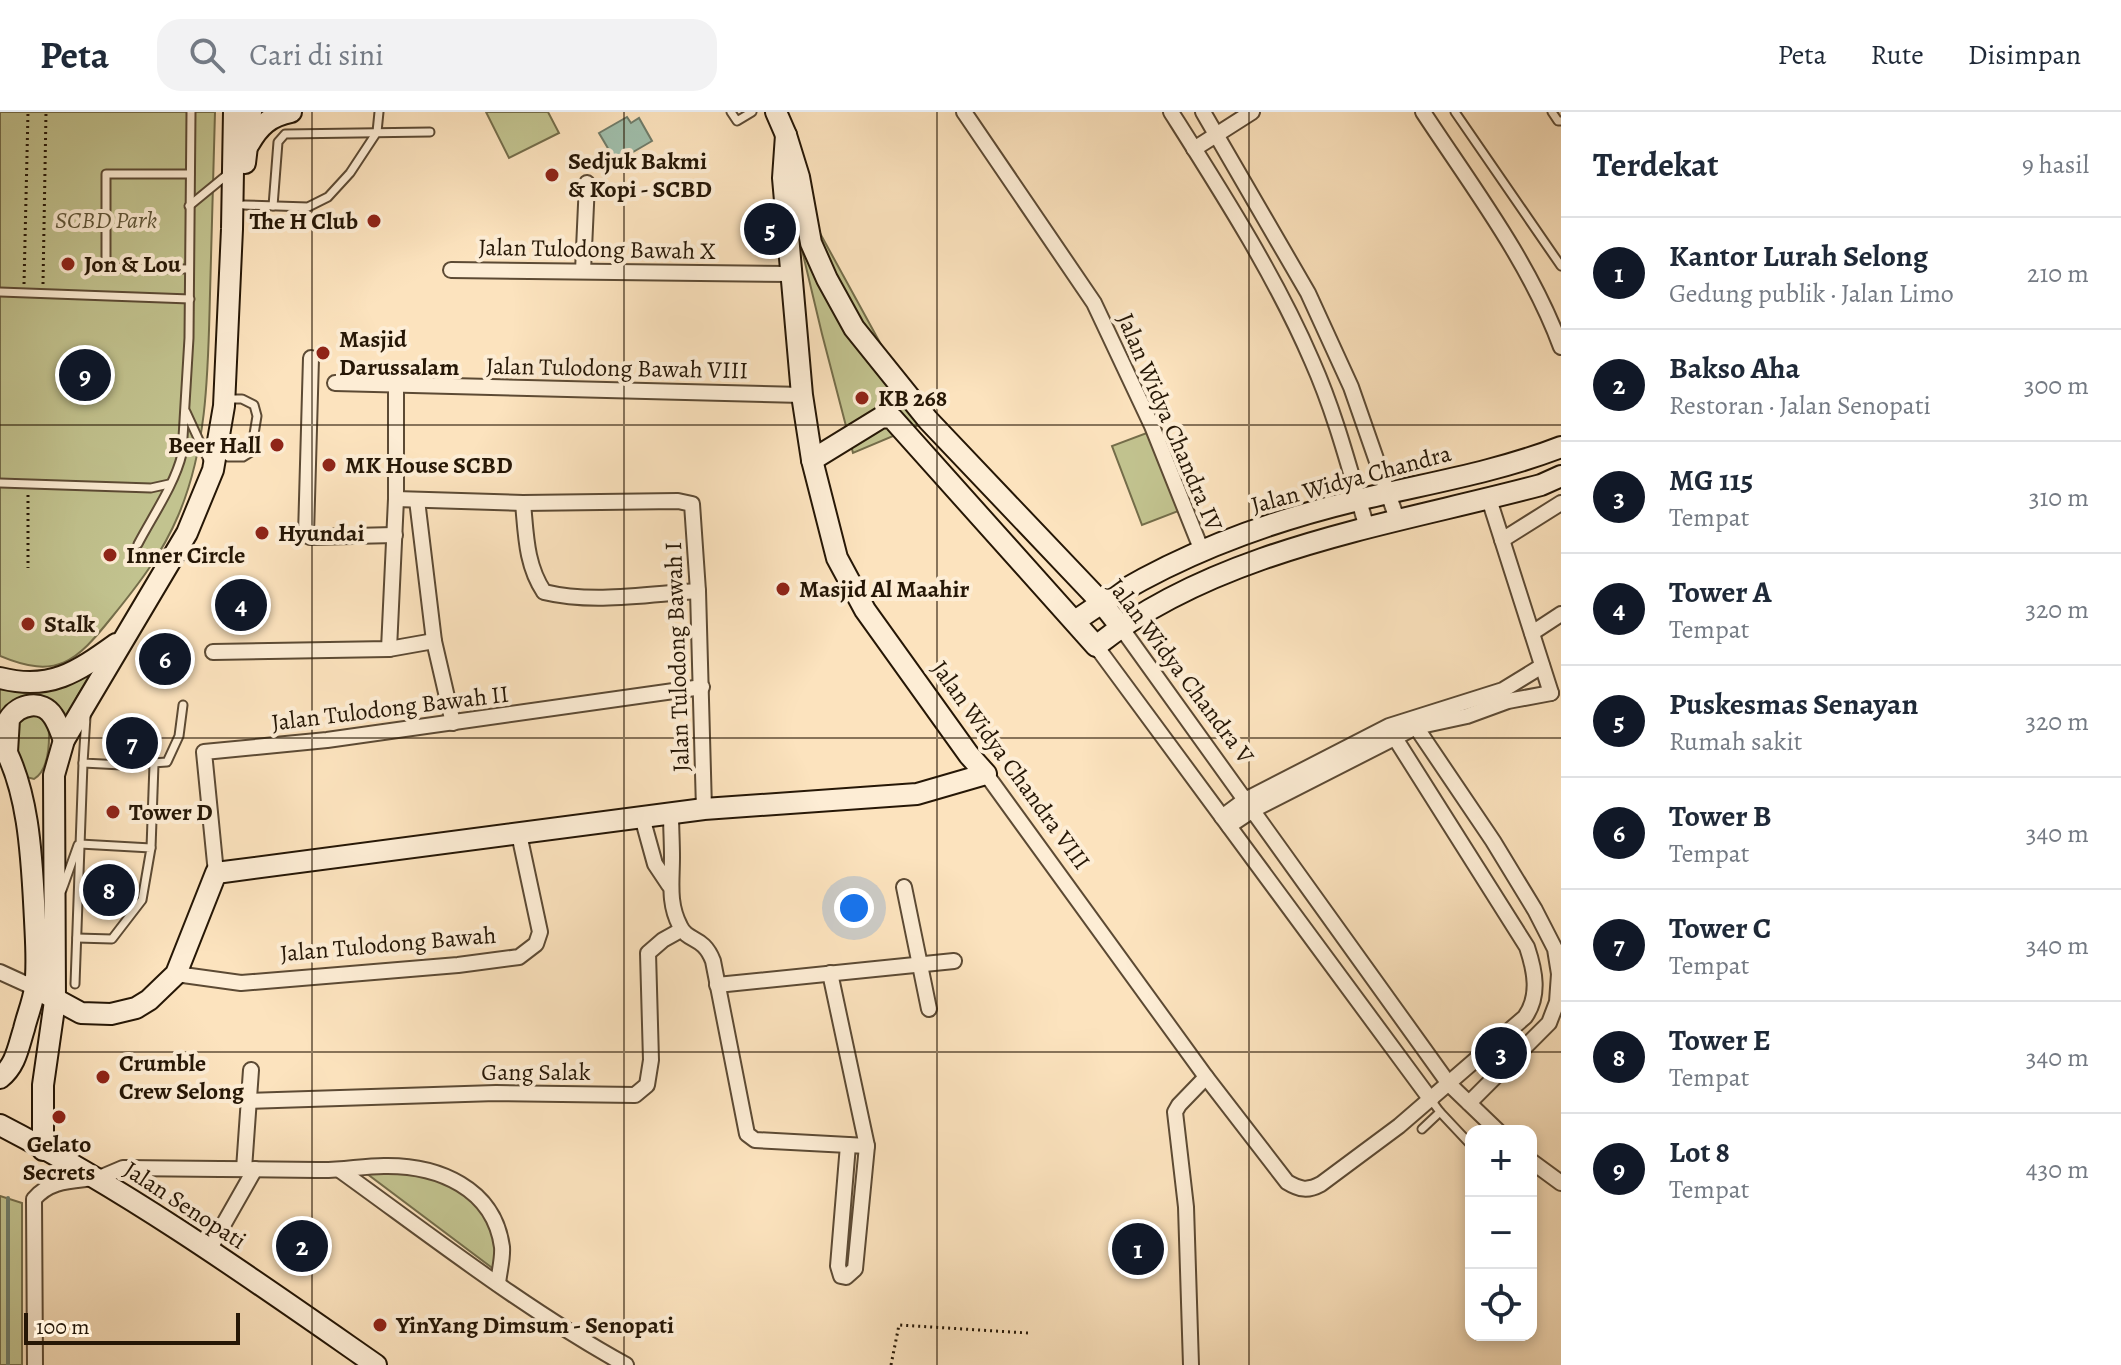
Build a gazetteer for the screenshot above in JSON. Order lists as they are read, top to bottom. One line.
{"streets":{"street":["Jalan Tulodong Bawah X","Jalan Tulodong Bawah VIII","Jalan Widya Chandra IV","Jalan Widya Chandra","Jalan Tulodong Bawah I","Jalan Widya Chandra V","Jalan Tulodong Bawah II","Jalan Widya Chandra VIII","Jalan Tulodong Bawah","Gang Salak","Jalan Senopati"]},"crossings":[["Jalan Tulodong Bawah X","Jalan Widya Chandra VIII"],["Jalan Tulodong Bawah VIII","Jalan Widya Chandra VIII"],["Jalan Widya Chandra IV","Jalan Widya Chandra"],["Jalan Widya Chandra","Jalan Widya Chandra V"],["Jalan Tulodong Bawah I","Jalan Tulodong Bawah II"],["Jalan Widya Chandra V","Jalan Widya Chandra VIII"]],"parks":["SCBD Park"],"places":["Sedjuk Bakmi & Kopi - SCBD","The H Club","Jon & Lou","Masjid Darussalam","KB 268","Beer Hall","MK House SCBD","Hyundai","Inner Circle","Masjid Al Maahir","Stalk","Tower D","Crumble Crew Selong","Gelato Secrets","YinYang Dimsum - Senopati"],"scale_bar":"100 m","page":{"header":"Peta","search":"Cari di sini","nav":["Peta","Rute","Disimpan"],"heading":["Terdekat","9 hasil"],"pins":["5","9","4","6","7","8","3","2","1"],"list":[{"mark":"1","name":"Kantor Lurah Selong","note":"Gedung publik · Jalan Limo","value":"210 m"},{"mark":"2","name":"Bakso Aha","note":"Restoran · Jalan Senopati","value":"300 m"},{"mark":"3","name":"MG 115","note":"Tempat","value":"310 m"},{"mark":"4","name":"Tower A","note":"Tempat","value":"320 m"},{"mark":"5","name":"Puskesmas Senayan","note":"Rumah sakit","value":"320 m"},{"mark":"6","name":"Tower B","note":"Tempat","value":"340 m"},{"mark":"7","name":"Tower C","note":"Tempat","value":"340 m"},{"mark":"8","name":"Tower E","note":"Tempat","value":"340 m"},{"mark":"9","name":"Lot 8","note":"Tempat","value":"430 m"}],"map_buttons":["+","−"],"scale":"100 m"}}
